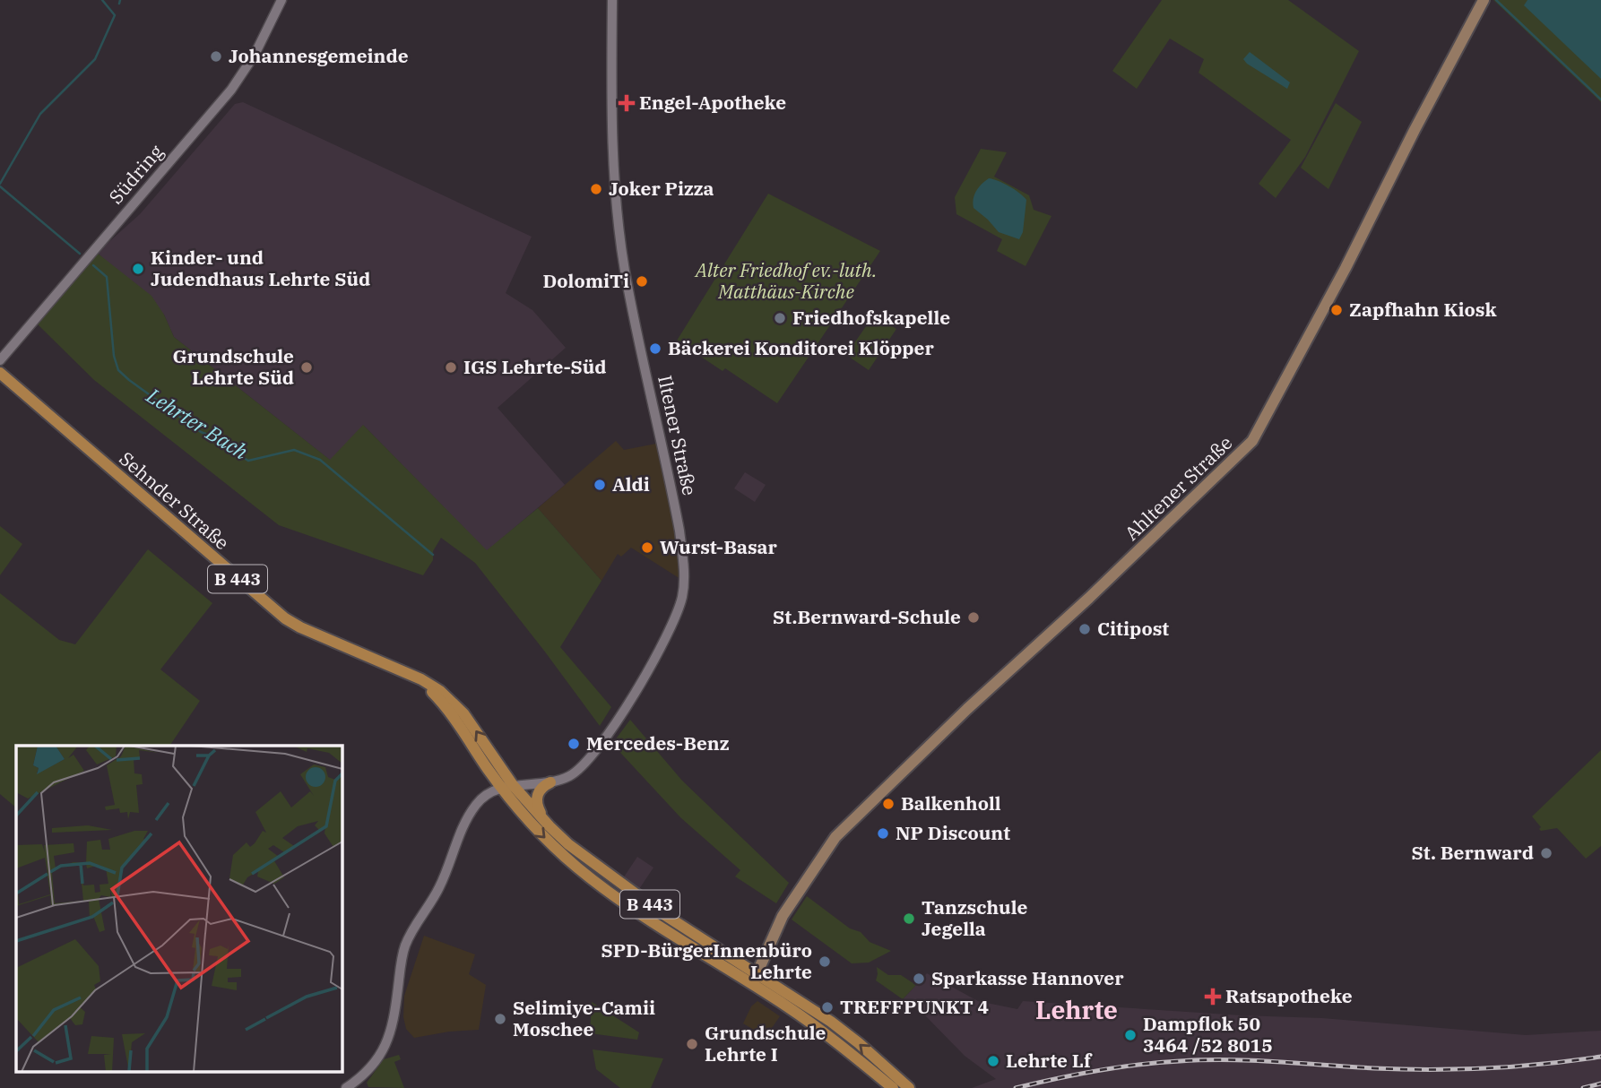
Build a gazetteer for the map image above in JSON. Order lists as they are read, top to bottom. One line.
{"streets":{"main road":["Ahltener Straße","Sehnder Straße","B 443"],"street":["Südring","Iltener Straße"]},"crossings":[["Iltener Straße","Sehnder Straße"],["Iltener Straße","B 443"],["Ahltener Straße","B 443"],["Sehnder Straße","B 443"]],"districts":["Lehrte"],"water":["Lehrter Bach"],"parks":["Alter Friedhof ev.-luth. Matthäus-Kirche"],"places":{"other":["Johannesgemeinde","Joker Pizza","Kinder- und Judendhaus Lehrte Süd","DolomiTi","Zapfhahn Kiosk","Friedhofskapelle","Bäckerei Konditorei Klöpper","Grundschule Lehrte Süd","IGS Lehrte-Süd","Aldi","Wurst-Basar","St.Bernward-Schule","Citipost","Mercedes-Benz","Balkenholl","NP Discount","St. Bernward","Tanzschule Jegella","SPD-BürgerInnenbüro Lehrte","Sparkasse Hannover","TREFFPUNKT 4","Selimiye-Camii Moschee","Dampflok 50 3464 /52 8015","Grundschule Lehrte I","Lehrte Lf"],"health":["Engel-Apotheke","Ratsapotheke"]}}
